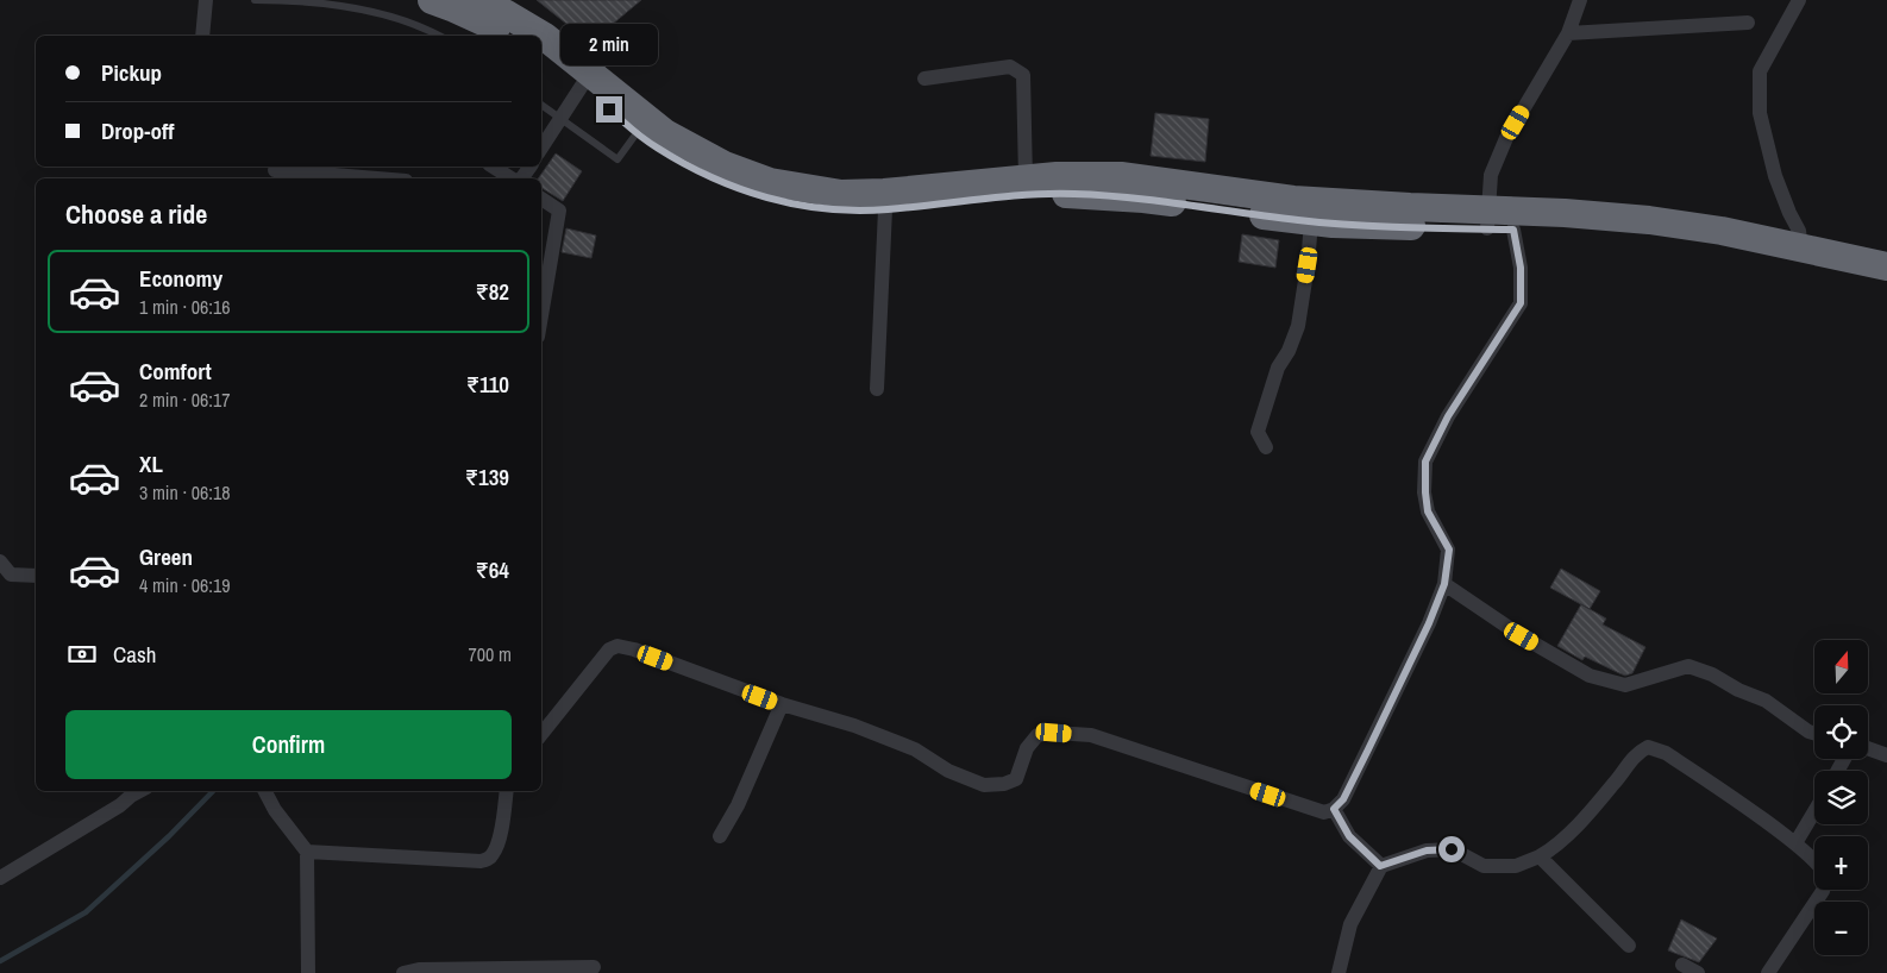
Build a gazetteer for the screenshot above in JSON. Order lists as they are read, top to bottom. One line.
{"north":"top","page":{"bubble":"2 min","banner":["Pickup","Drop-off"],"heading":"Choose a ride","list":[{"name":"Economy","note":"1 min · 06:16","value":"₹82"},{"name":"Comfort","note":"2 min · 06:17","value":"₹110"},{"name":"XL","note":"3 min · 06:18","value":"₹139"},{"name":"Green","note":"4 min · 06:19","value":"₹64"}],"pay":["Cash","700 m"],"map_buttons":["+","−"],"buttons":"Confirm"}}
